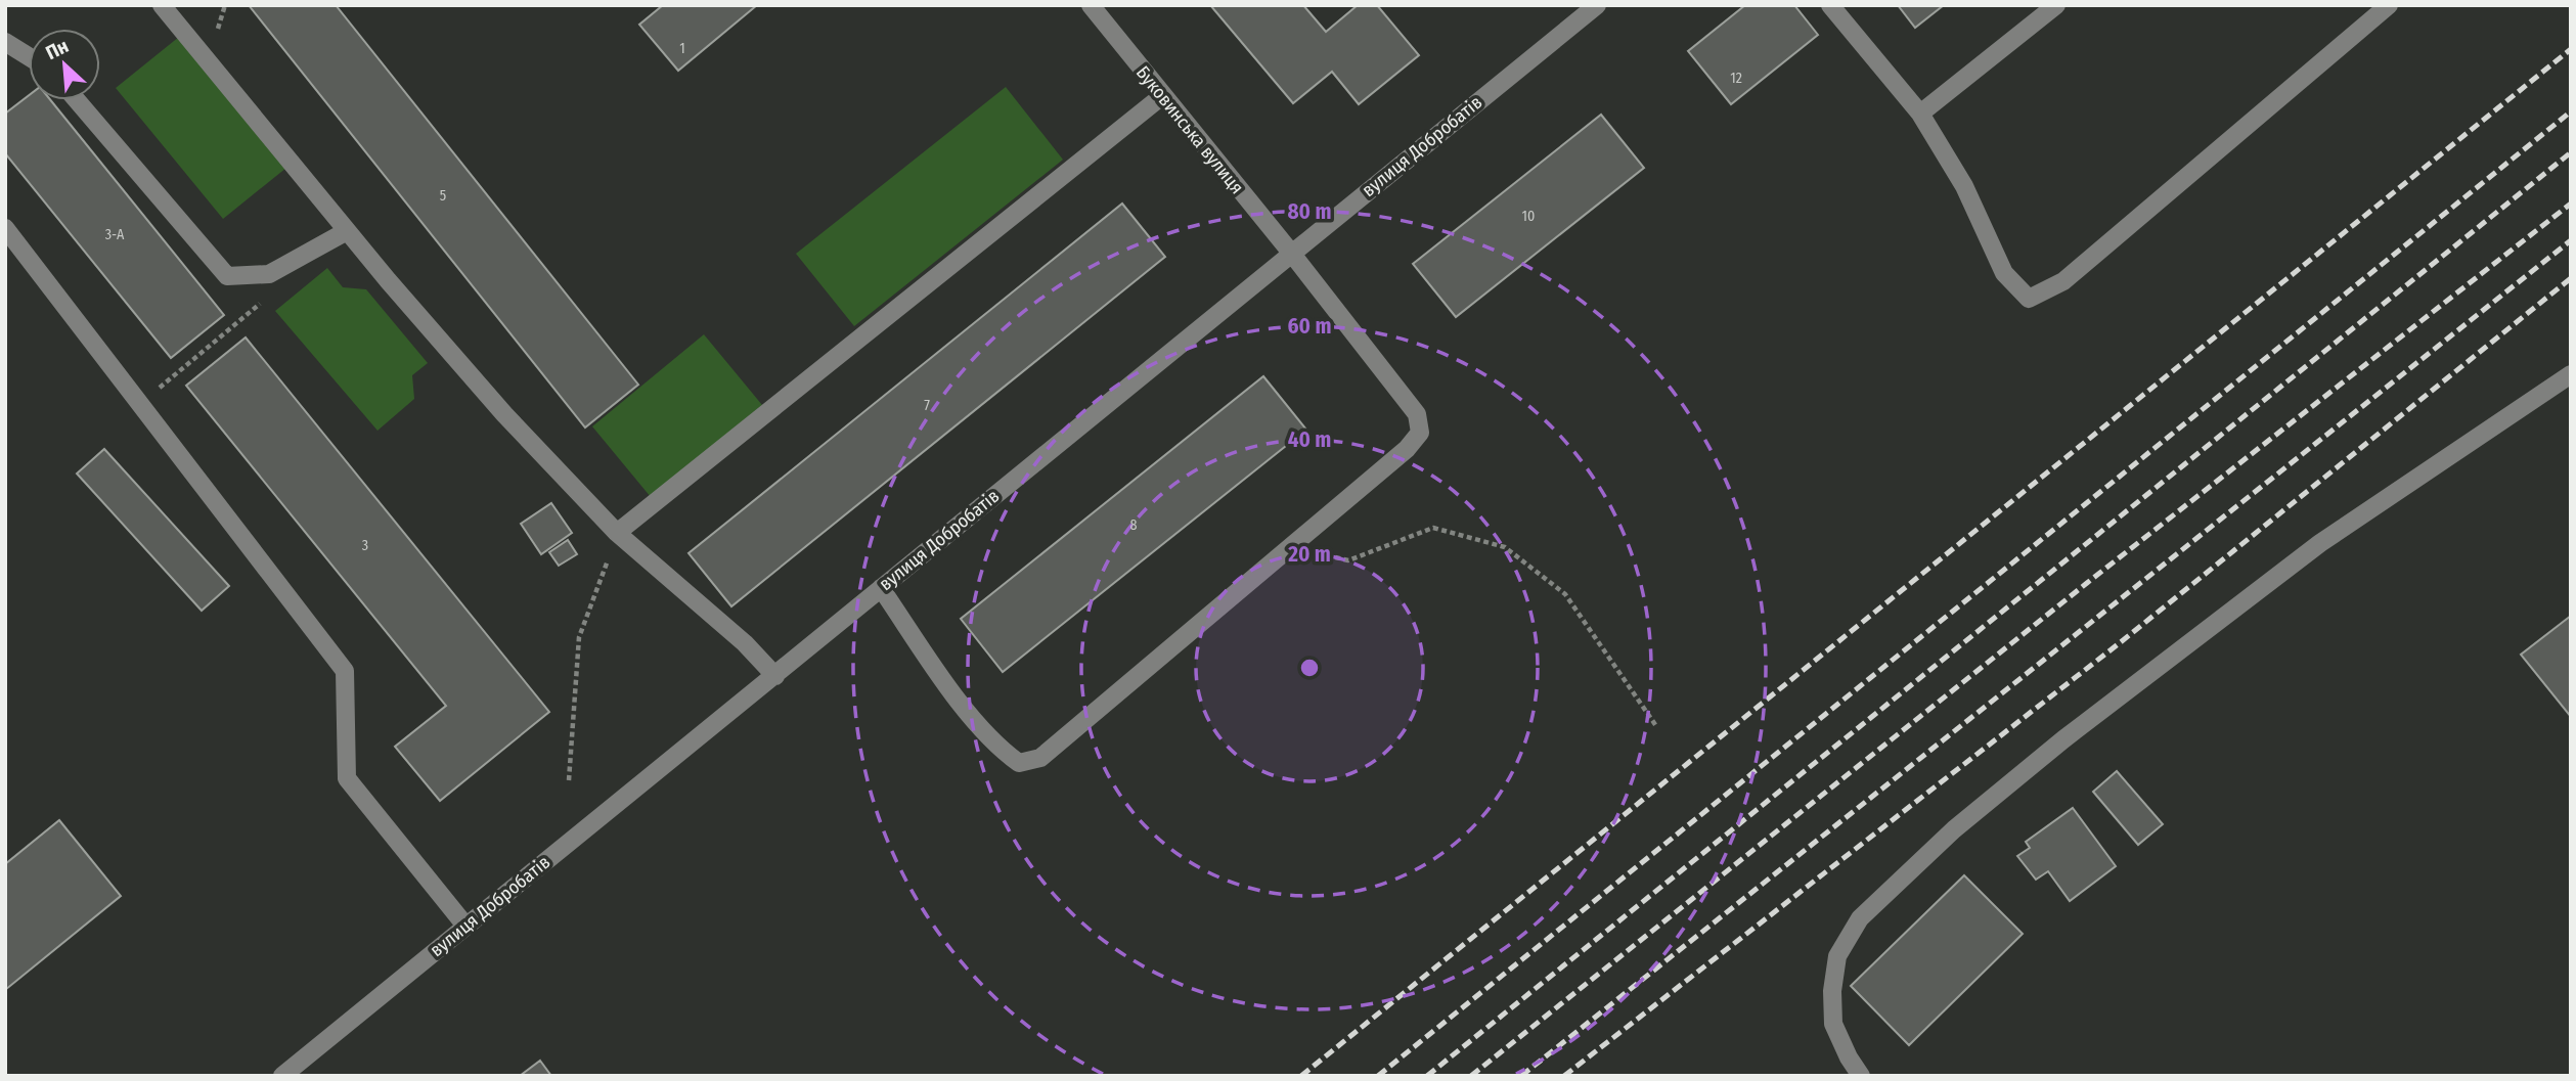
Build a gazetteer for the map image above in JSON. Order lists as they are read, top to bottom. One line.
{"streets":{"street":["Буковинська вулиця","вулиця Добробатів"]},"crossings":[["Буковинська вулиця","вулиця Добробатів"]],"house_numbers":["1","12","5","10","3-А","7","8","3"],"north":"top left","rings":["80 m","60 m","40 m","20 m"]}
